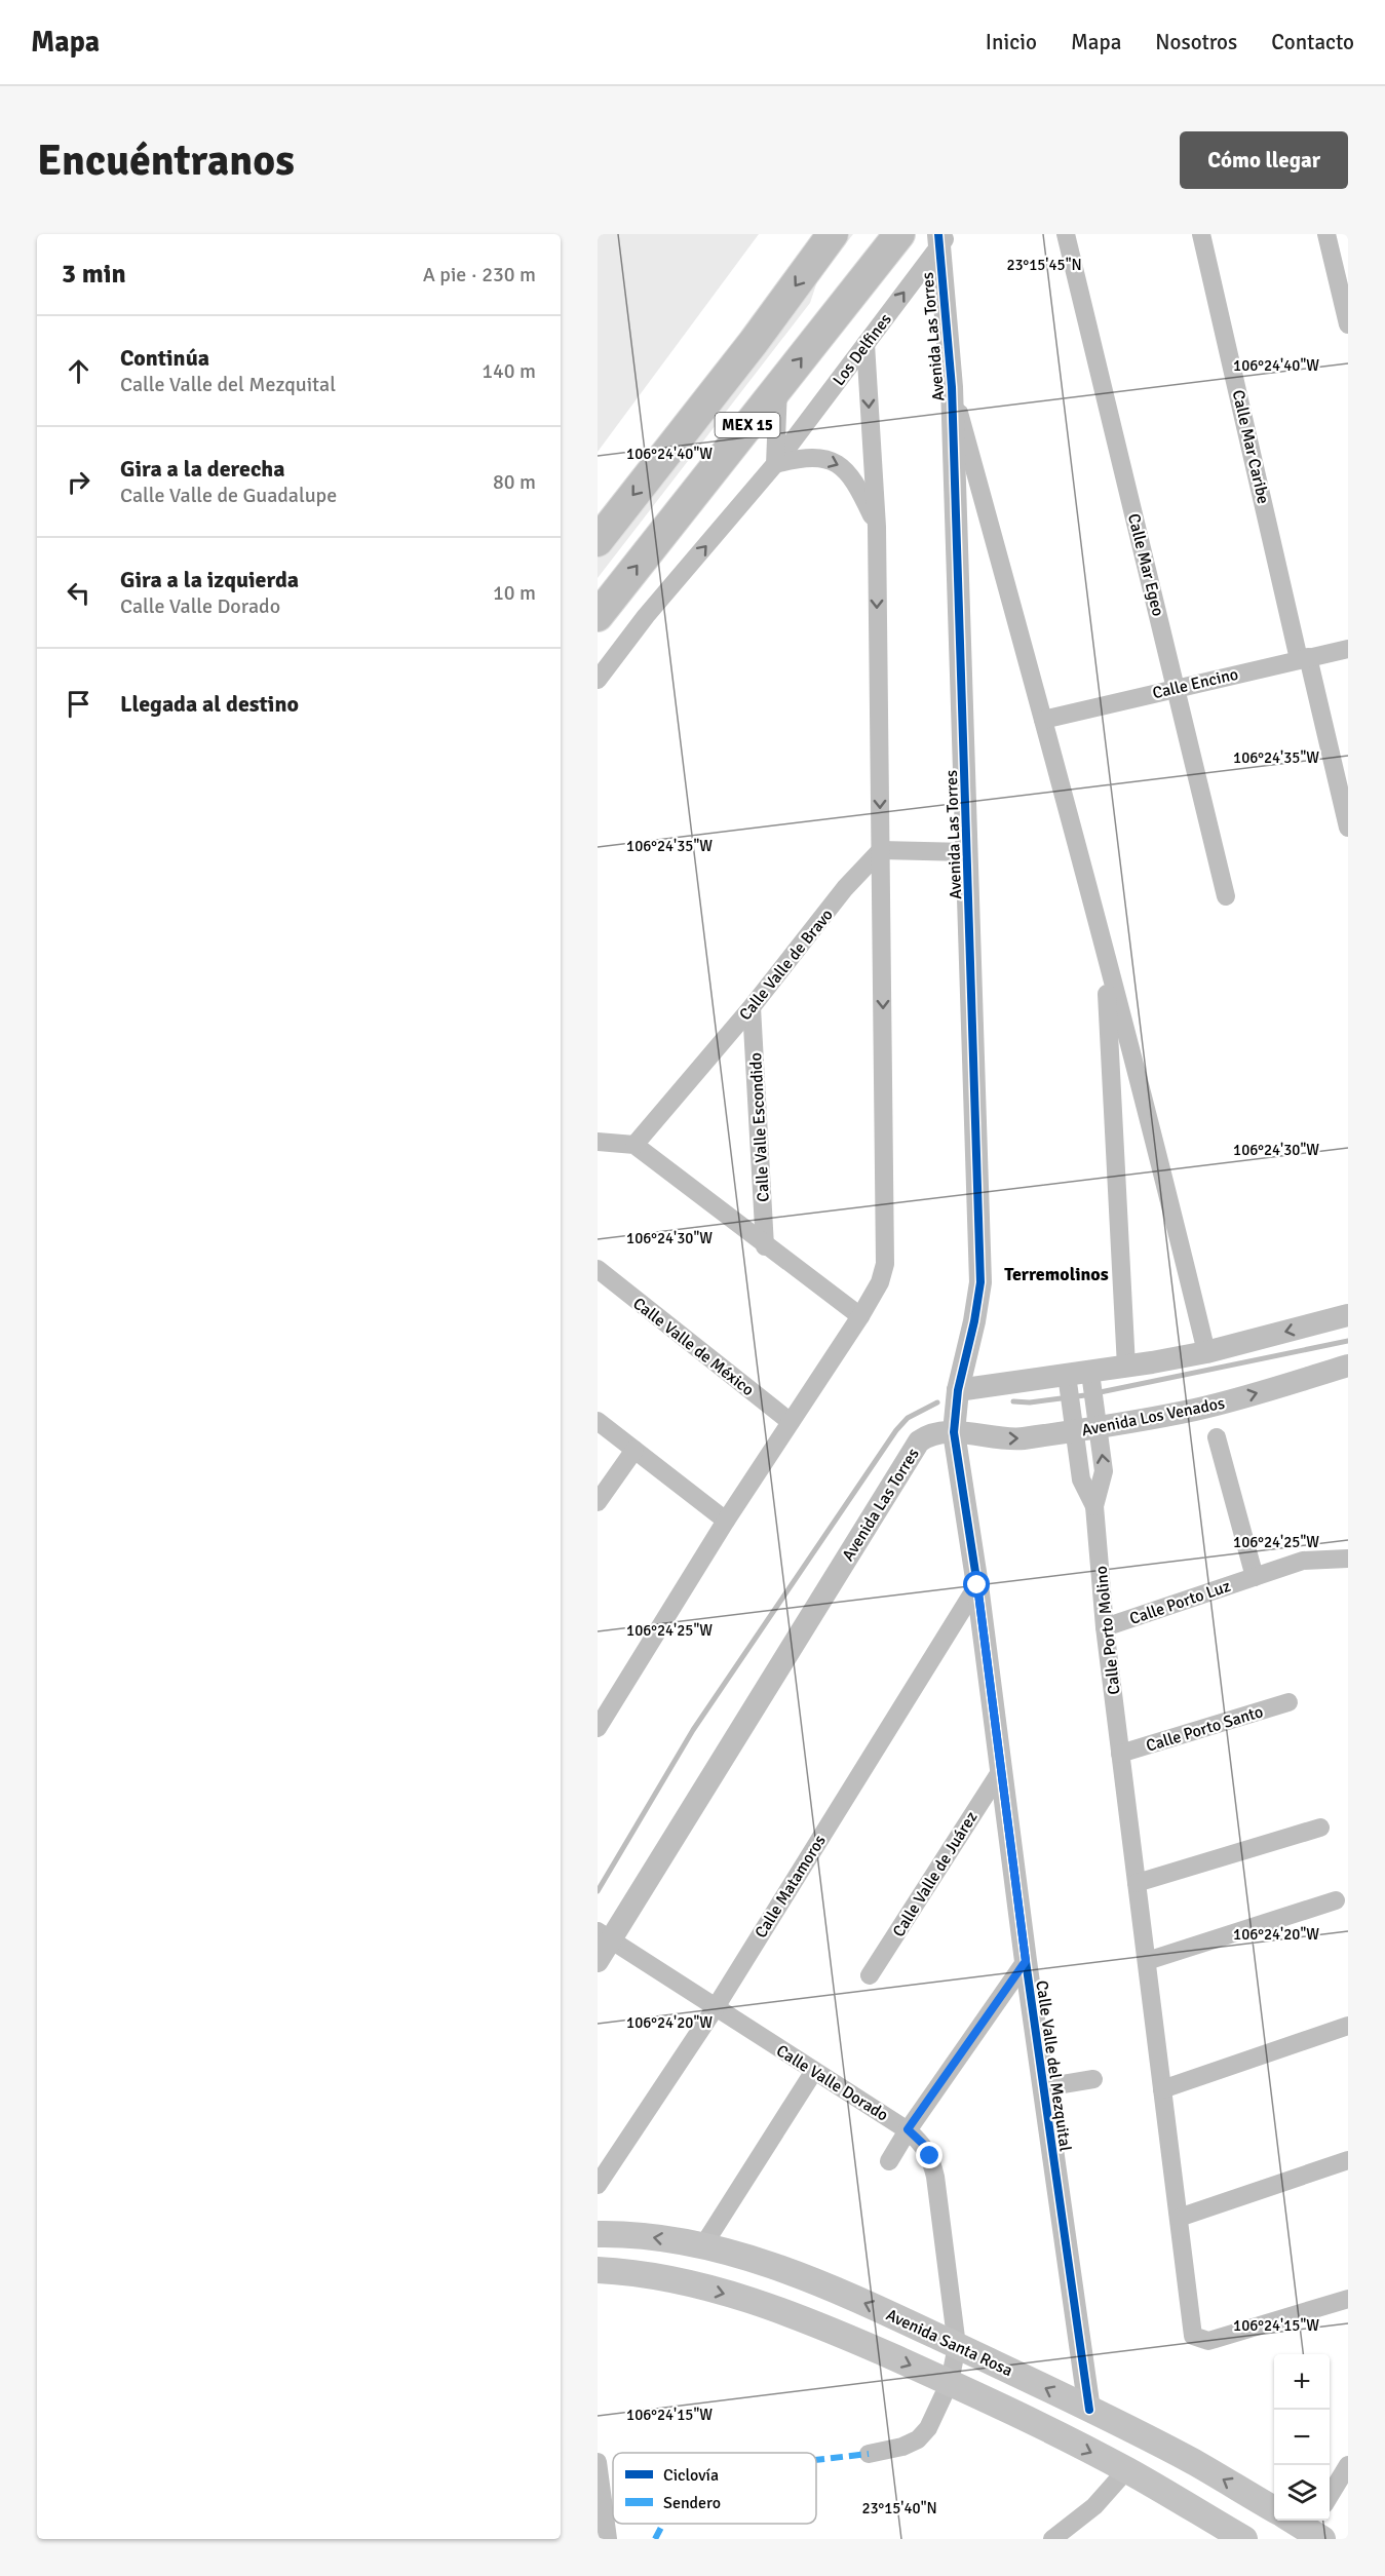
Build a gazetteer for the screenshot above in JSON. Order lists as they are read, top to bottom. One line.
{"streets":{"highway":["MEX 15"],"main road":["Avenida Santa Rosa"],"street":["Avenida Las Torres","Los Delfines","Calle Mar Caribe","Calle Mar Egeo","Calle Encino","Calle Valle de Bravo","Calle Valle Escondido","Calle Valle de México","Avenida Los Venados","Calle Porto Luz","Calle Porto Molino","Calle Porto Santo","Calle Valle de Juárez","Calle Matamoros","Calle Valle del Mezquital","Calle Valle Dorado"]},"crossings":[["Avenida Las Torres","Los Delfines"],["Avenida Las Torres","Avenida Los Venados"],["Avenida Las Torres","Calle Valle del Mezquital"],["Avenida Las Torres","Calle Valle Dorado"],["Calle Mar Caribe","Calle Encino"],["Calle Mar Egeo","Calle Encino"],["Calle Valle de Bravo","Calle Valle Escondido"],["Avenida Los Venados","Calle Porto Molino"],["Avenida Los Venados","Calle Valle del Mezquital"],["Calle Porto Luz","Calle Porto Molino"],["Calle Porto Molino","Calle Porto Santo"],["Calle Valle de Juárez","Calle Valle del Mezquital"],["Calle Matamoros","Calle Valle del Mezquital"],["Calle Matamoros","Calle Valle Dorado"],["Calle Valle del Mezquital","Avenida Santa Rosa"],["Calle Valle Dorado","Avenida Santa Rosa"]],"one_way":["Los Delfines"],"districts":["Terremolinos"],"legend":["Ciclovía","Sendero"],"page":{"header":"Mapa","nav":["Inicio","Mapa","Nosotros","Contacto"],"buttons":"Cómo llegar","title":"Encuéntranos","heading":["3 min","A pie · 230 m"],"list":[["Continúa","Calle Valle del Mezquital","140 m"],["Gira a la derecha","Calle Valle de Guadalupe","80 m"],["Gira a la izquierda","Calle Valle Dorado","10 m"],"Llegada al destino"],"map_buttons":["+","−"]},"coordinates":["23°15'45\"N","106°24'40\"W","106°24'35\"W","106°24'30\"W","106°24'25\"W","106°24'20\"W","106°24'15\"W","23°15'40\"N"]}
